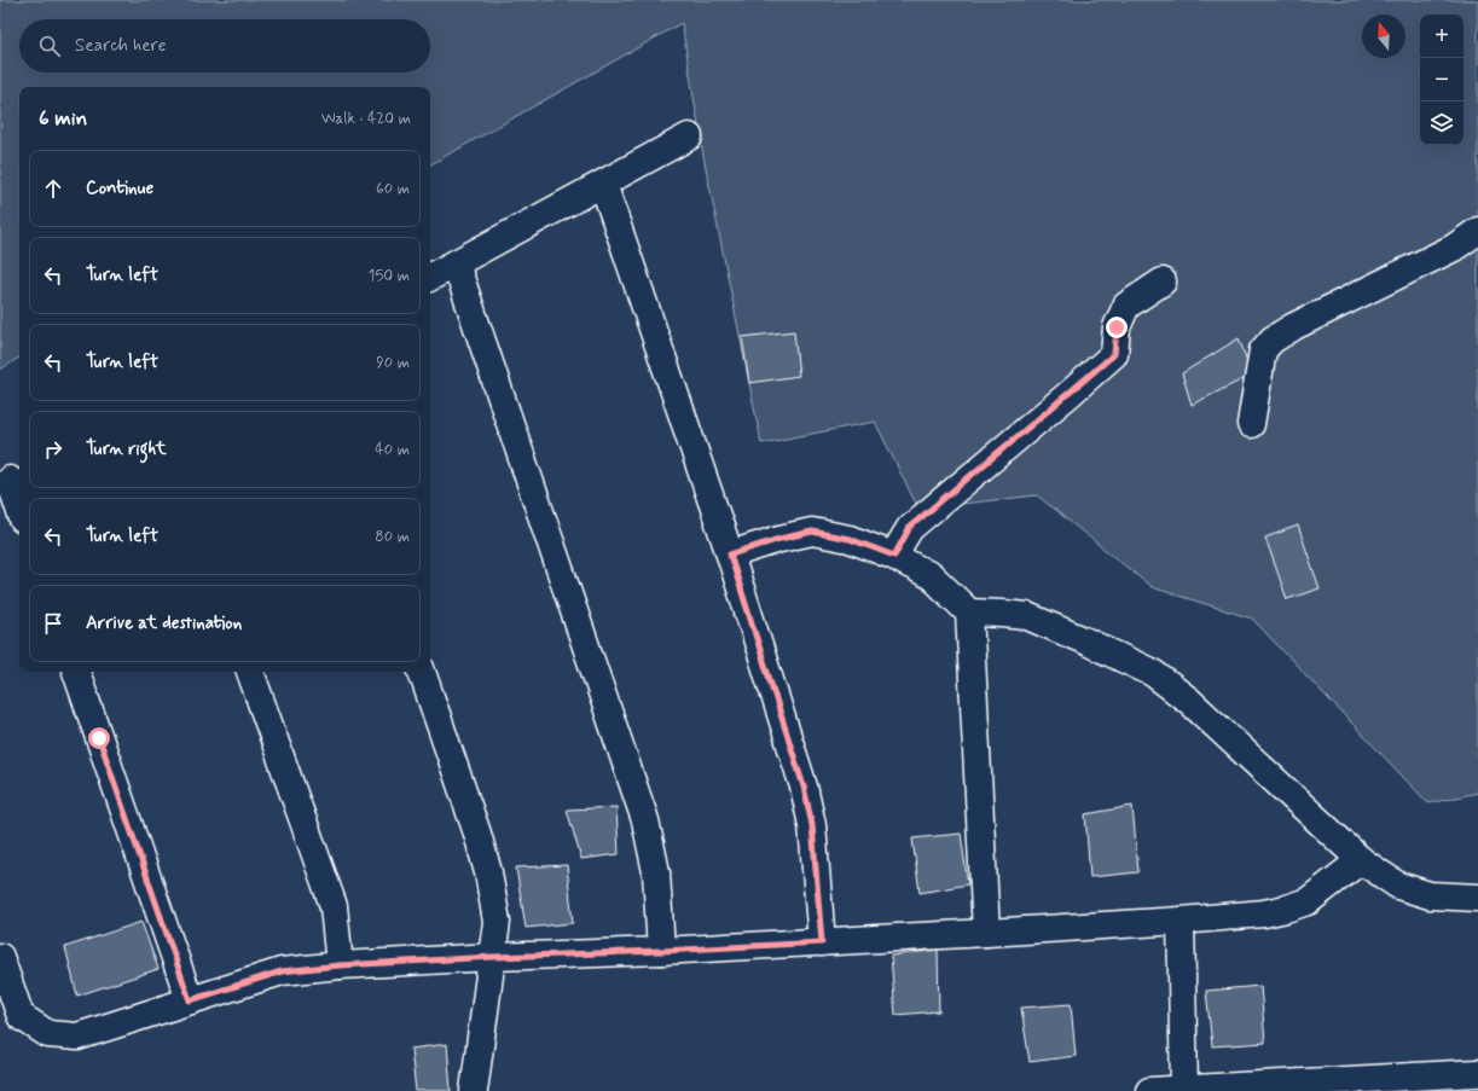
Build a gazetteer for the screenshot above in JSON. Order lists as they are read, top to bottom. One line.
{"north":"top","page":{"map_buttons":["+","−"],"search":"Search here","heading":["6 min","Walk · 420 m"],"list":[["Continue","60 m"],["Turn left","150 m"],["Turn left","90 m"],["Turn right","40 m"],["Turn left","80 m"],"Arrive at destination"]}}
